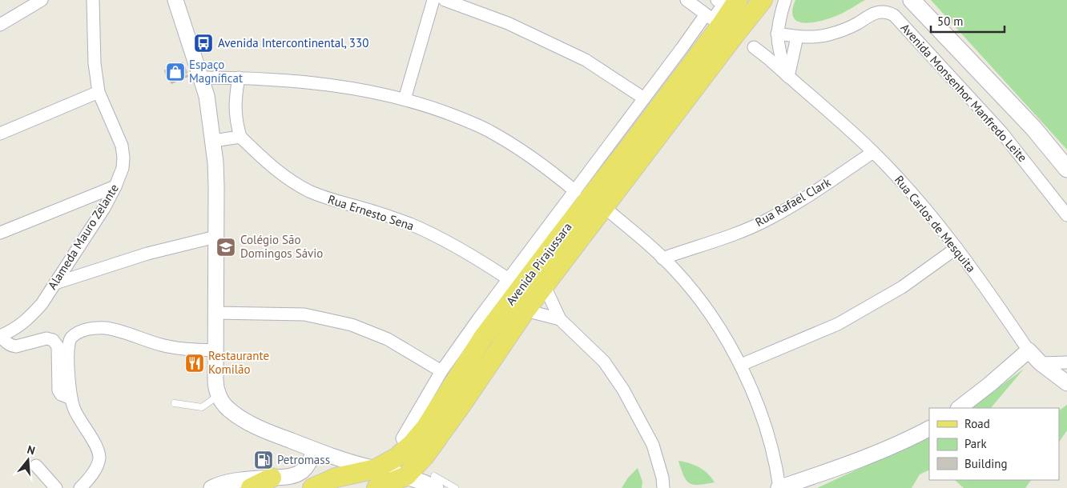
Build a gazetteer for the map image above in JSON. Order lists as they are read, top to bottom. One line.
{"streets":{"main road":["Avenida Pirajussara"],"street":["Avenida Monsenhor Manfredo Leite","Rua Rafael Clark","Rua Ernesto Sena","Rua Carlos de Mesquita","Alameda Mauro Zelante"]},"crossings":[["Rua Rafael Clark","Rua Carlos de Mesquita"],["Rua Ernesto Sena","Avenida Pirajussara"]],"places":{"bus stop":["Avenida Intercontinental, 330"],"shop":["Espaço Magníficat"],"school or university":["Colégio São Domingos Sávio"],"restaurant":["Restaurante Komilão"],"fuel station":["Petromass"]},"legend":["Road","Park","Building"],"scale_bar":"50 m","north":"top"}
